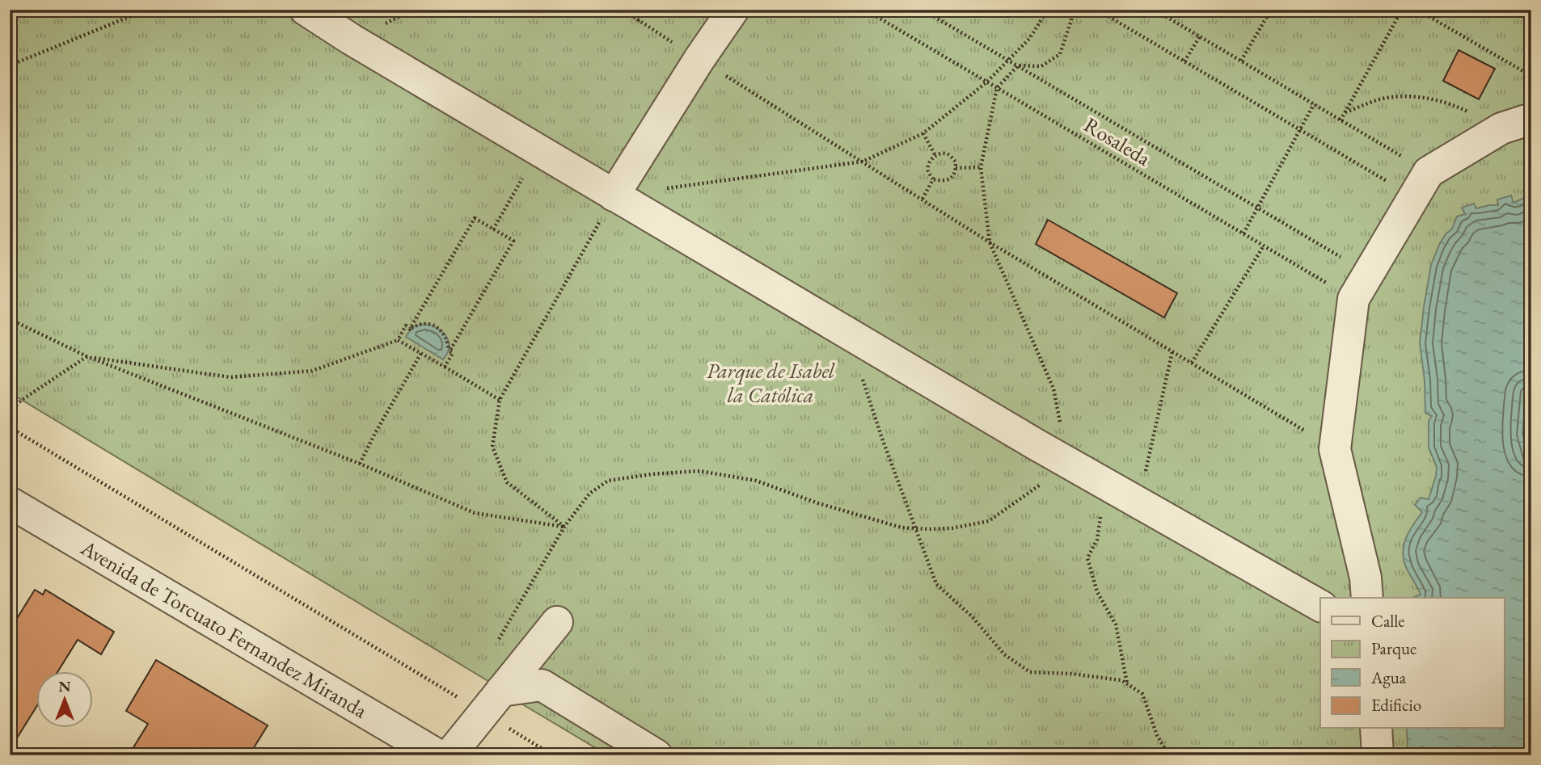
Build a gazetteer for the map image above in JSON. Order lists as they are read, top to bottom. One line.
{"streets":{"street":["Avenida de Torcuato Fernandez Miranda"],"path":["Rosaleda"]},"parks":["Parque de Isabel la Católica"],"legend":["Calle","Parque","Agua","Edificio"],"north":"top"}
